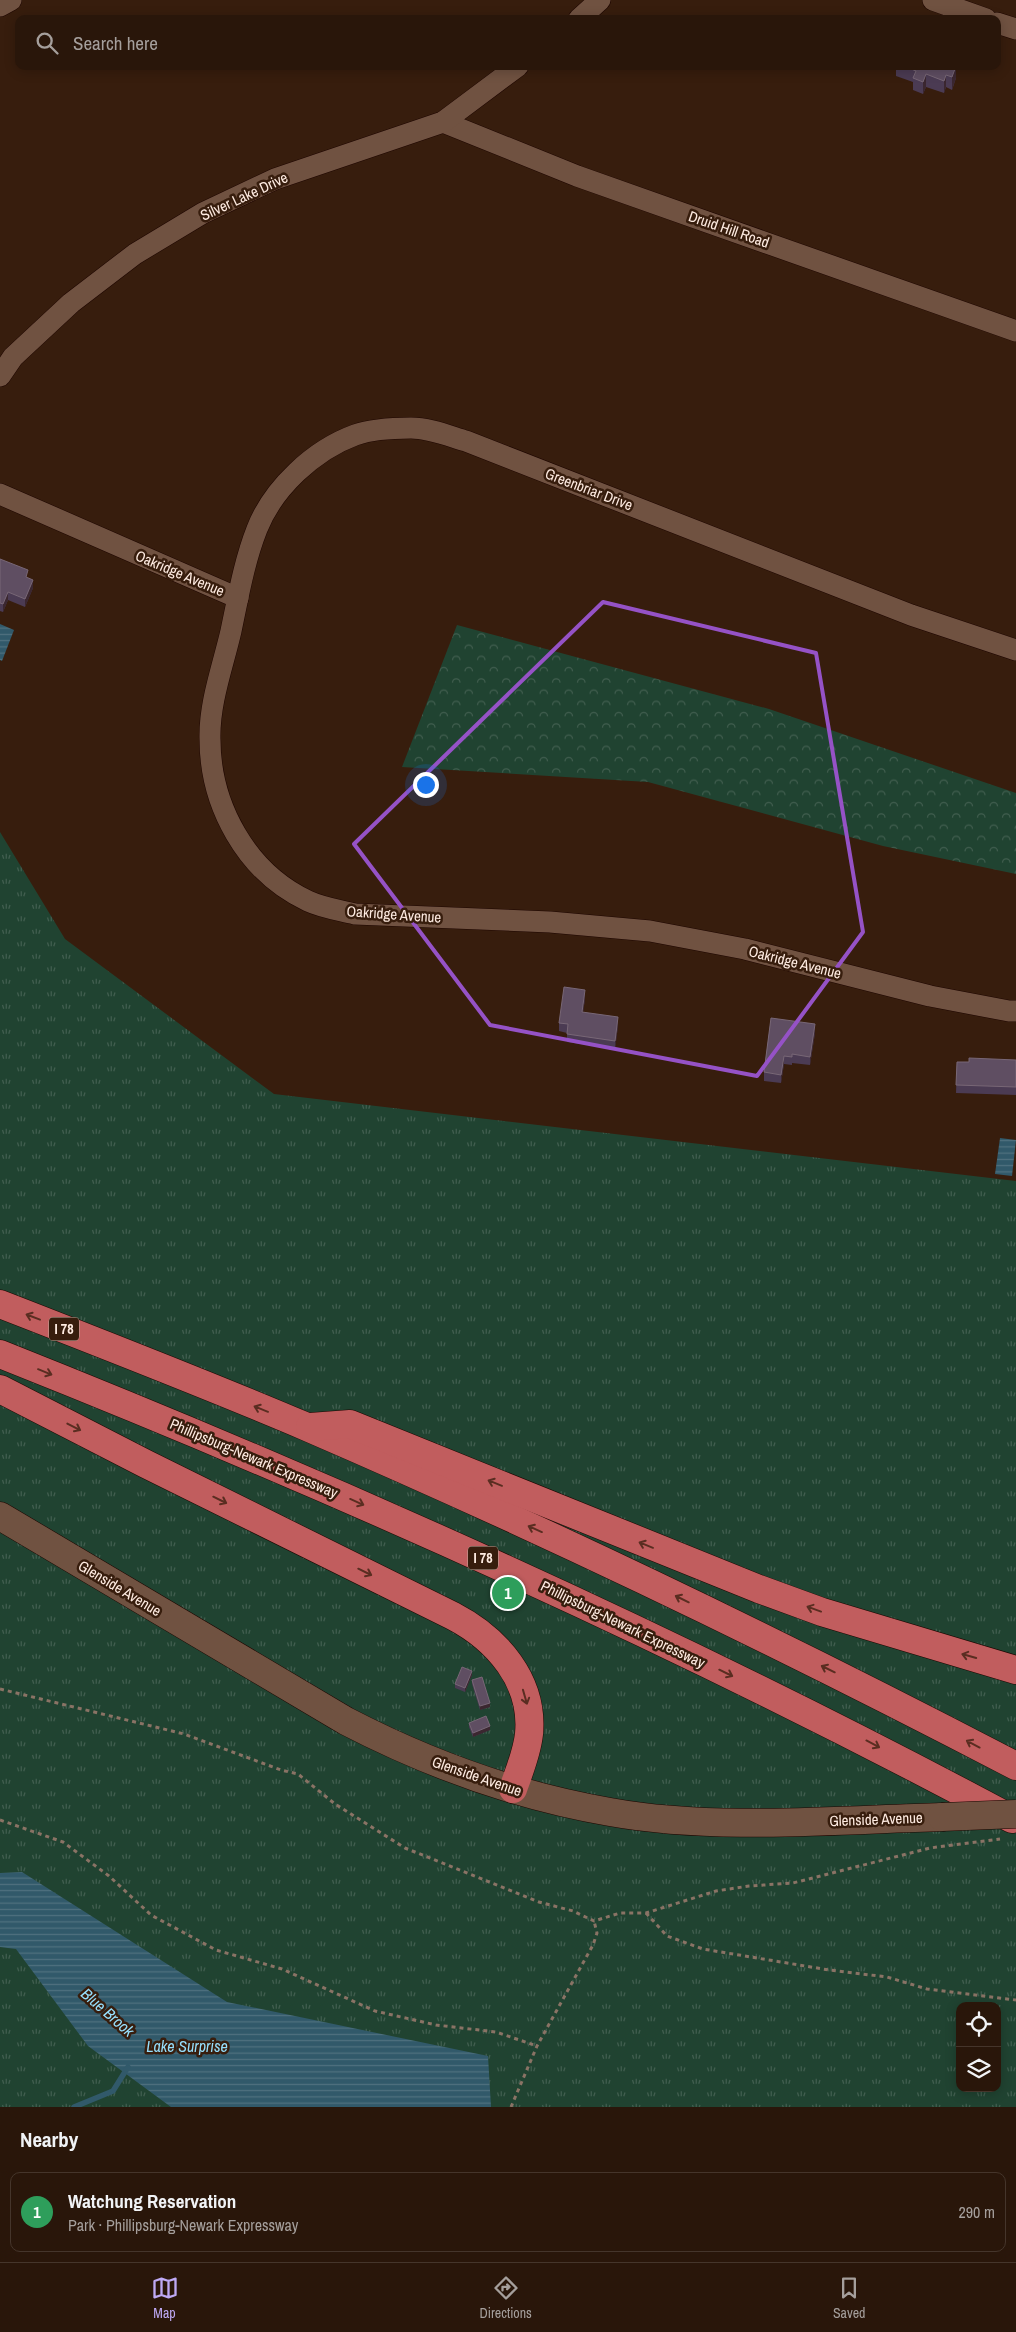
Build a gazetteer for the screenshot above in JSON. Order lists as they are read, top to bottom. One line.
{"streets":{"highway":["I 78","Phillipsburg-Newark Expressway"],"main road":["Glenside Avenue"],"street":["Silver Lake Drive","Druid Hill Road","Greenbriar Drive","Oakridge Avenue"]},"crossings":[["Silver Lake Drive","Druid Hill Road"],["Greenbriar Drive","Oakridge Avenue"],["Phillipsburg-Newark Expressway","Glenside Avenue"]],"water":["Blue Brook","Lake Surprise"],"page":{"search":"Search here","pins":"1","heading":"Nearby","list":[{"mark":"1","name":"Watchung Reservation","note":"Park · Phillipsburg-Newark Expressway","value":"290 m"}],"nav":["Map","Directions","Saved"]}}
